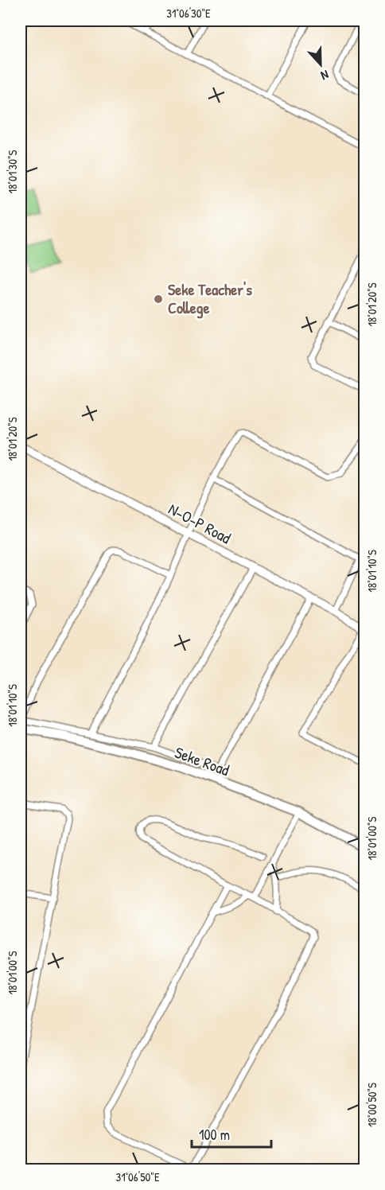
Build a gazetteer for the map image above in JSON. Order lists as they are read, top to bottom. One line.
{"streets":{"main road":["Seke Road"],"street":["N-O-P Road"]},"places":["Seke Teacher's College"],"scale_bar":"100 m","north":"bottom","coordinates":["31°06'30\"E","18°01'30\"S","18°01'20\"S","18°01'10\"S","18°01'00\"S","18°00'50\"S","31°06'50\"E"]}
